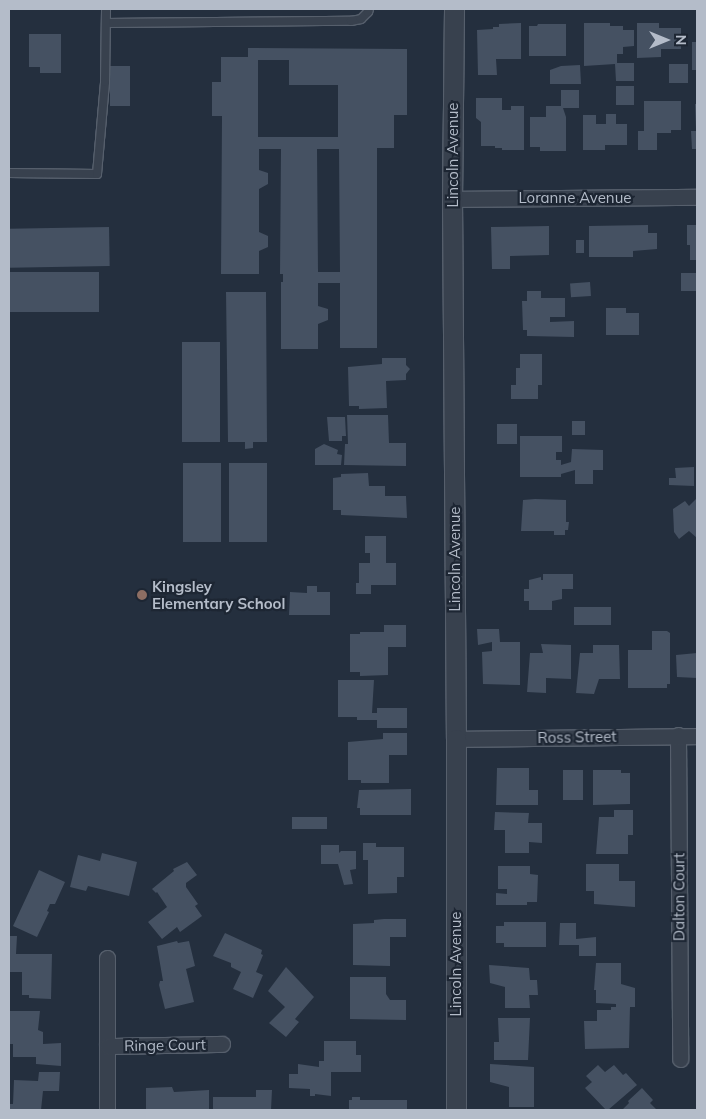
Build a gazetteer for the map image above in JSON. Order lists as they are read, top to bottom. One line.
{"streets":{"street":["Lincoln Avenue","Loranne Avenue","Ross Street","Dalton Court","Ringe Court"]},"crossings":[["Lincoln Avenue","Loranne Avenue"],["Lincoln Avenue","Ross Street"],["Ross Street","Dalton Court"]],"places":["Kingsley Elementary School"],"north":"right"}
